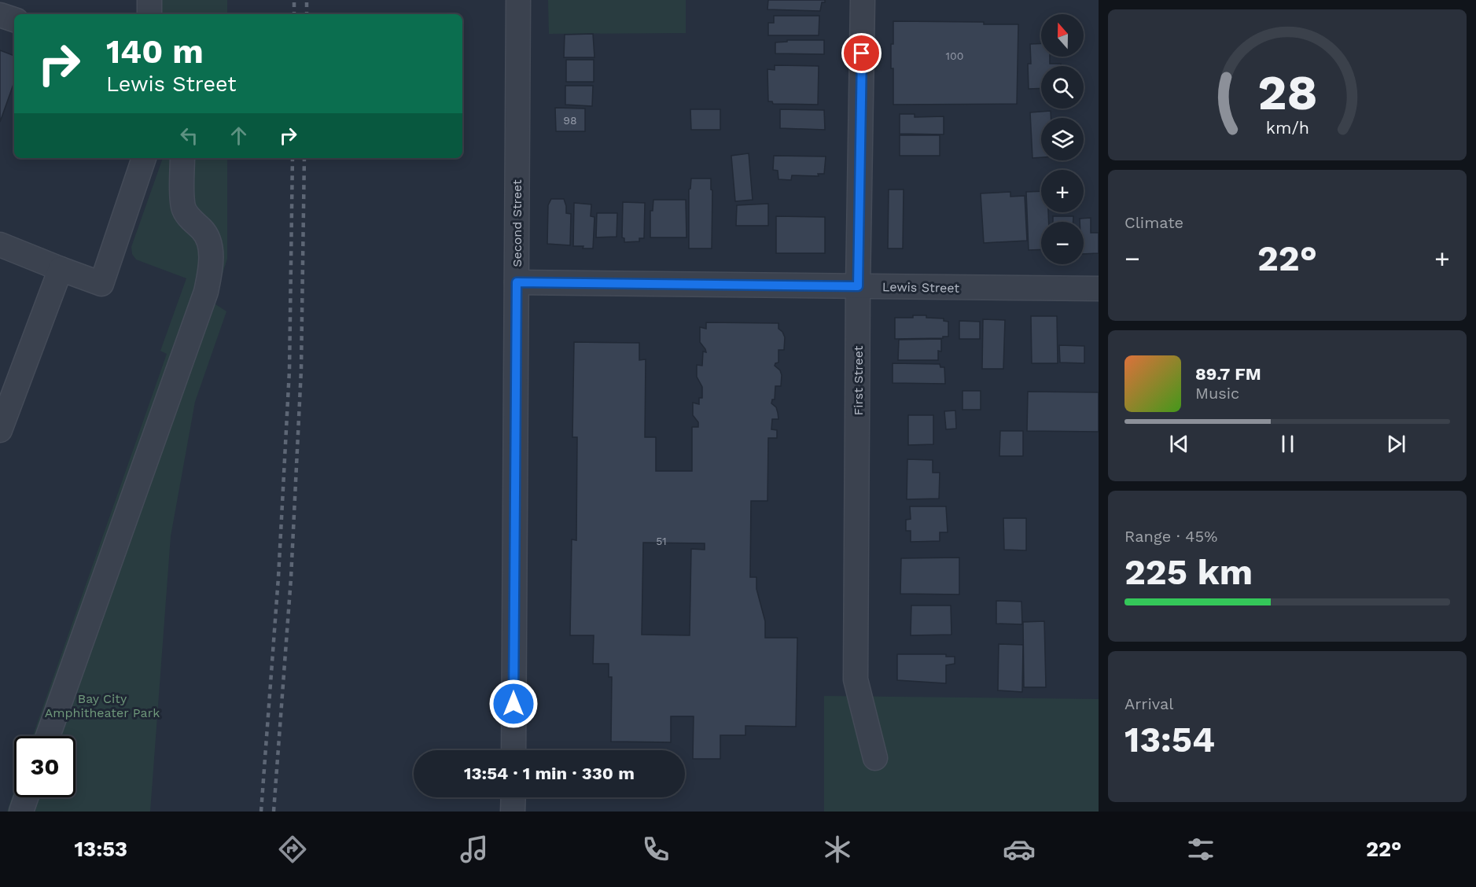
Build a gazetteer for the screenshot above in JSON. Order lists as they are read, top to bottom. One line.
{"streets":{"street":["Second Street","Lewis Street","First Street"]},"crossings":[["Second Street","Lewis Street"],["Lewis Street","First Street"]],"parks":["Bay City Amphitheater Park"],"house_numbers":["100","98","51"],"north":"top","page":{"map_buttons":["+","−"],"turn":["140 m","Lewis Street"],"tile":["Climate",["Range · 45%","225 km"],["Arrival","13:54"]],"heat":["−","22°","+"],"song":["89.7 FM","Music"],"limit":"30","trip":"13:54 · 1 min · 330 m","tabs":["13:53","22°"],"gauge":["28","km/h"]}}
